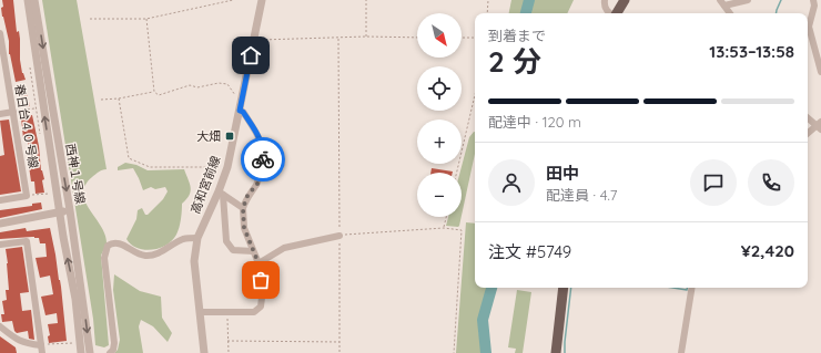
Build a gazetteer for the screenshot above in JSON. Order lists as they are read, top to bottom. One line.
{"streets":{"street":["春日台４０号線","西神１号線","高和宮前線"]},"places":{"transit":["大畑"]},"north":"bottom right","page":{"map_buttons":["+","−"],"heading":["2 分","到着まで","13:53–13:58"],"panel":["田中","配達員 · 4.7","注文 #5749","¥2,420"],"bar":"配達中 · 120 m"}}
